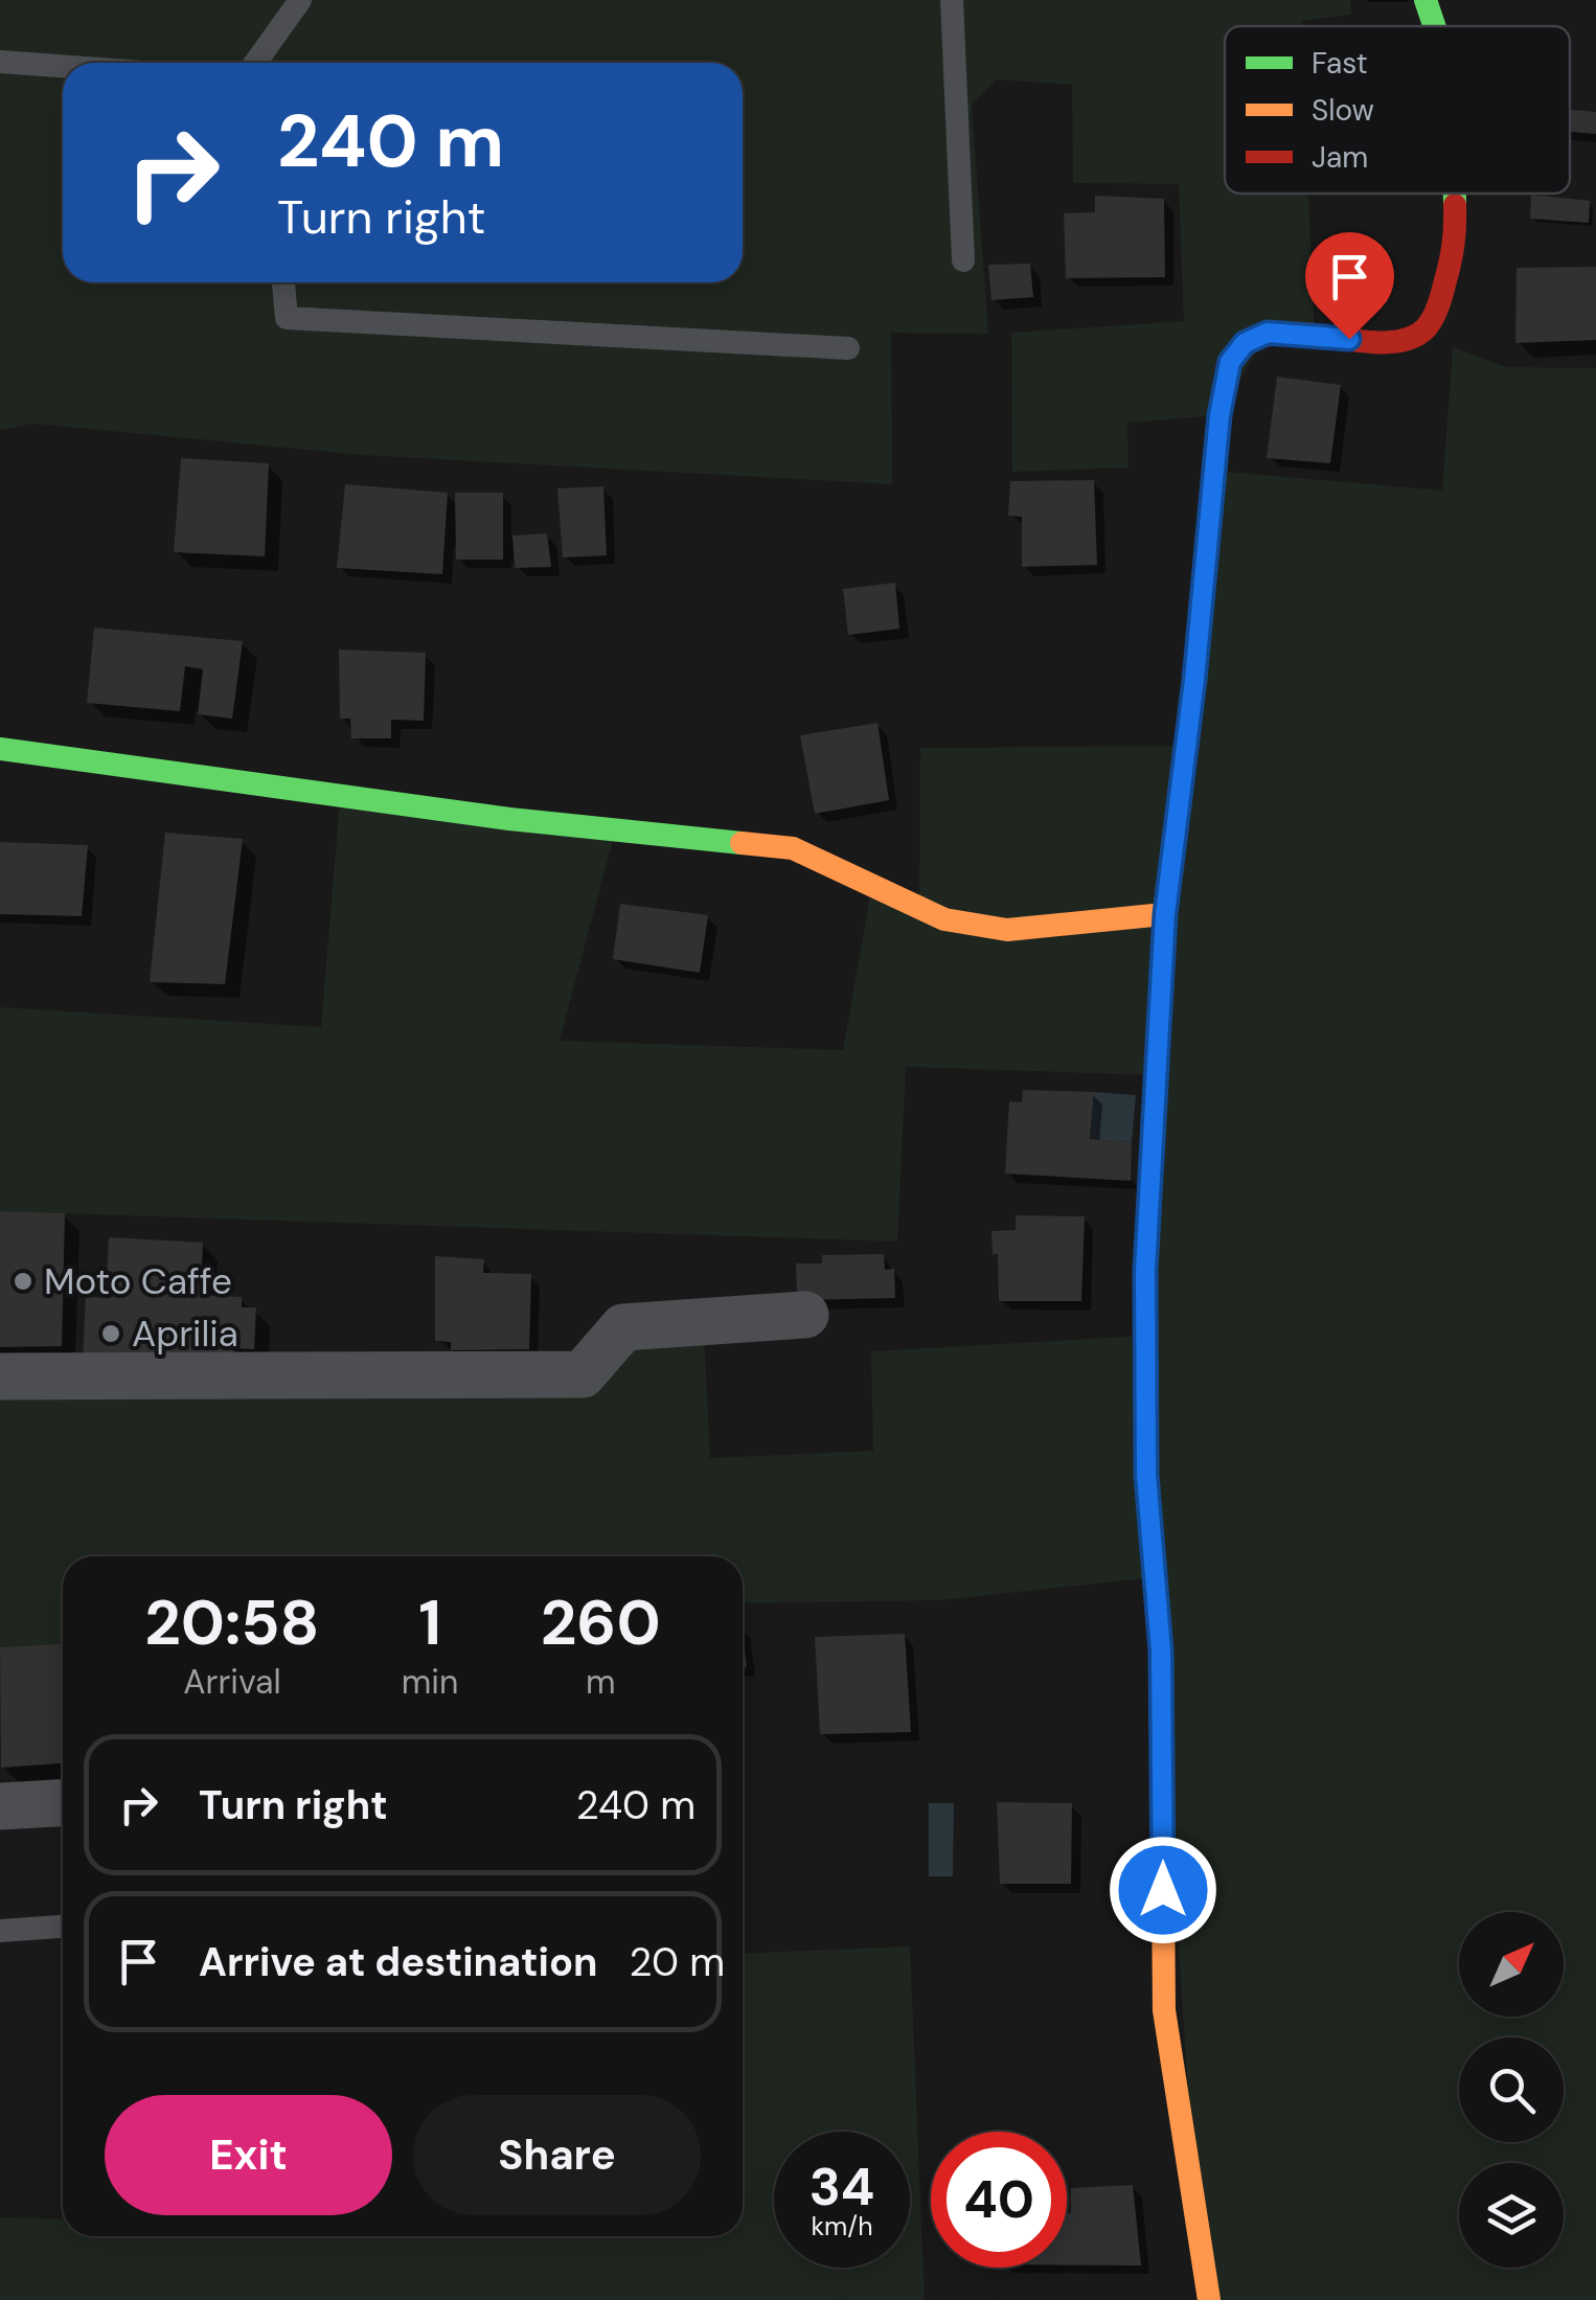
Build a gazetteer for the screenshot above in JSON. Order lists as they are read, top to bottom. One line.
{"places":["Moto Caffe","Aprilia"],"legend":["Fast","Slow","Jam"],"north":"top right","page":{"turn":["240 m","Turn right"],"eta":["20:58","Arrival","1","min","260","m"],"list":[{"name":"Turn right","value":"240 m"},{"name":"Arrive at destination","value":"20 m"}],"buttons":["Exit","Share"],"speed":"34 km/h","limit":"40"}}
